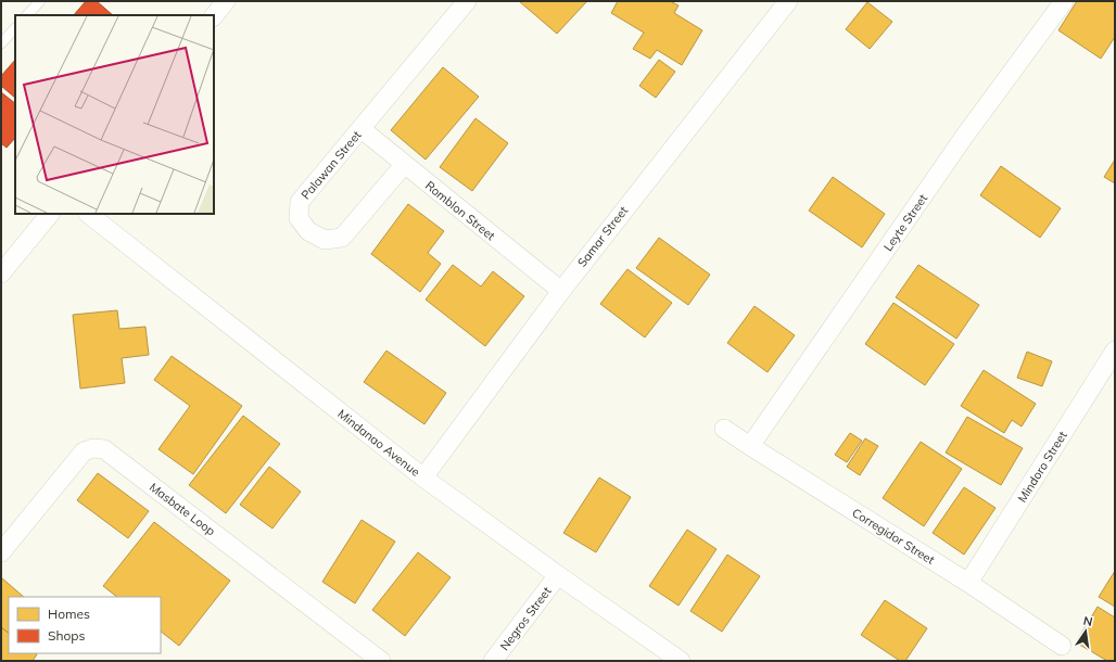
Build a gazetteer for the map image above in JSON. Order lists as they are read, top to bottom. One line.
{"streets":{"street":["Palawan Street","Romblon Street","Leyte Street","Samar Street","Mindanao Avenue","Mindoro Street","Masbate Loop","Corregidor Street","Negros Street"]},"crossings":[["Palawan Street","Romblon Street"],["Romblon Street","Samar Street"],["Leyte Street","Corregidor Street"],["Samar Street","Mindanao Avenue"],["Mindanao Avenue","Negros Street"],["Mindoro Street","Corregidor Street"]],"legend":["Homes","Shops"],"north":"top"}
